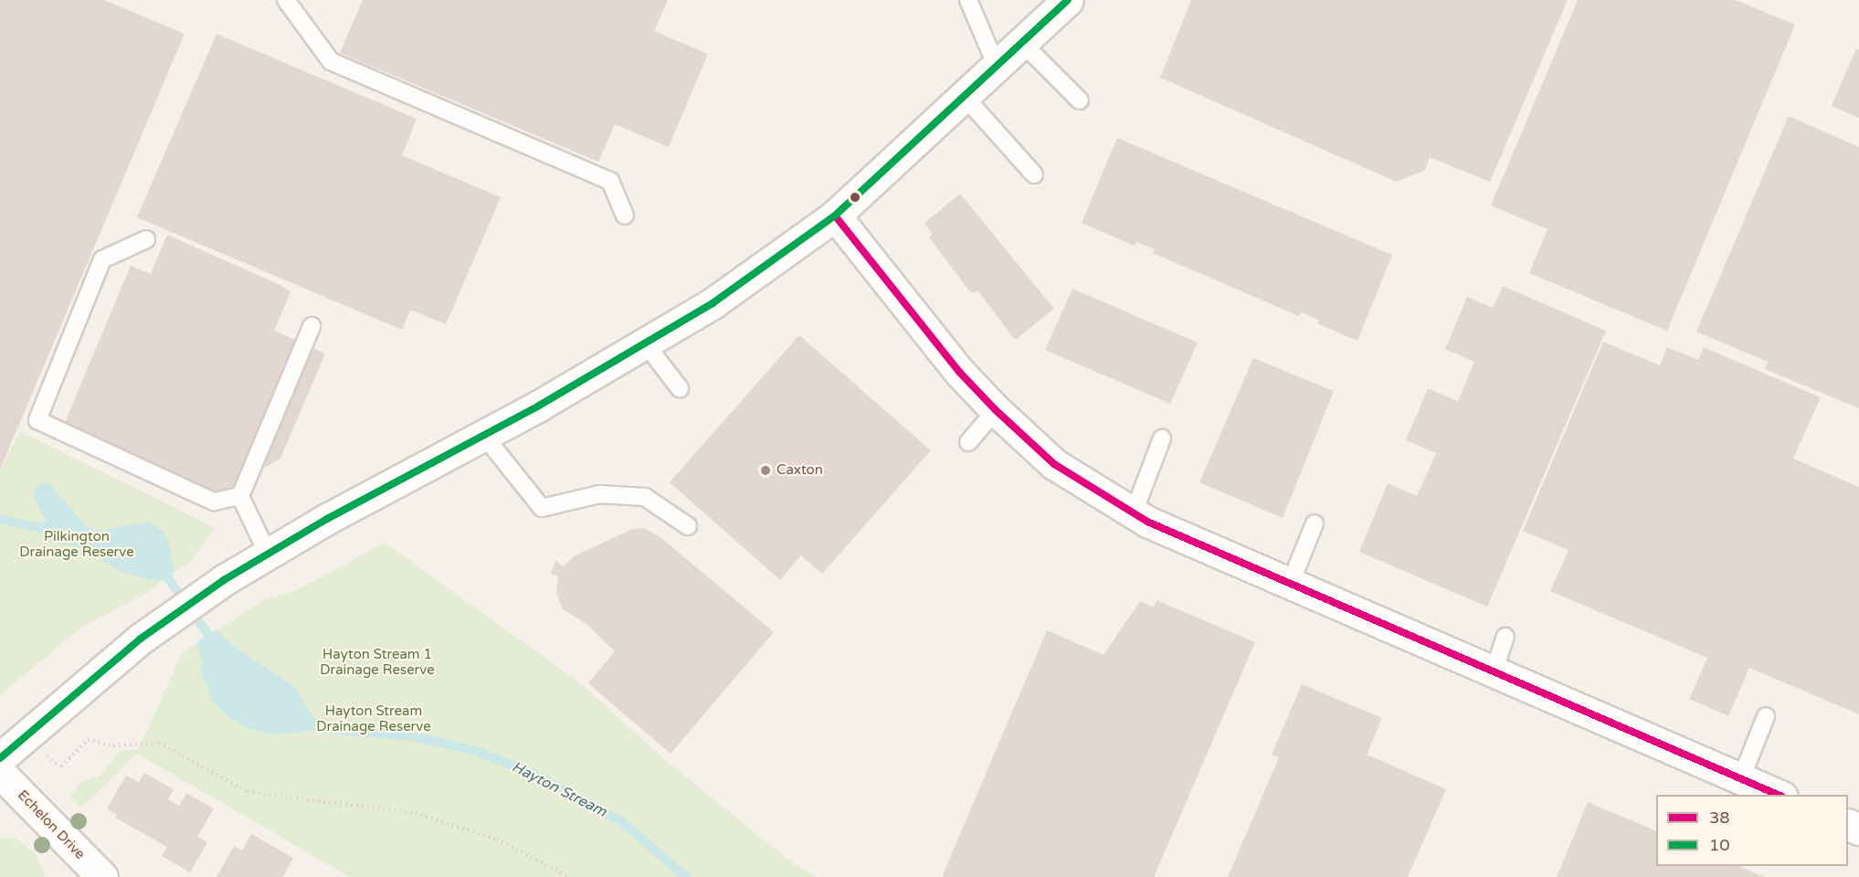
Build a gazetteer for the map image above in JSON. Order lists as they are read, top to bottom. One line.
{"streets":{"street":["Echelon Drive"]},"water":["Hayton Stream"],"parks":["Pilkington Drainage Reserve","Hayton Stream 1 Drainage Reserve","Hayton Stream Drainage Reserve"],"places":["Caxton"],"lines":["transit line 10","transit line 38"],"legend":["38","10"]}
